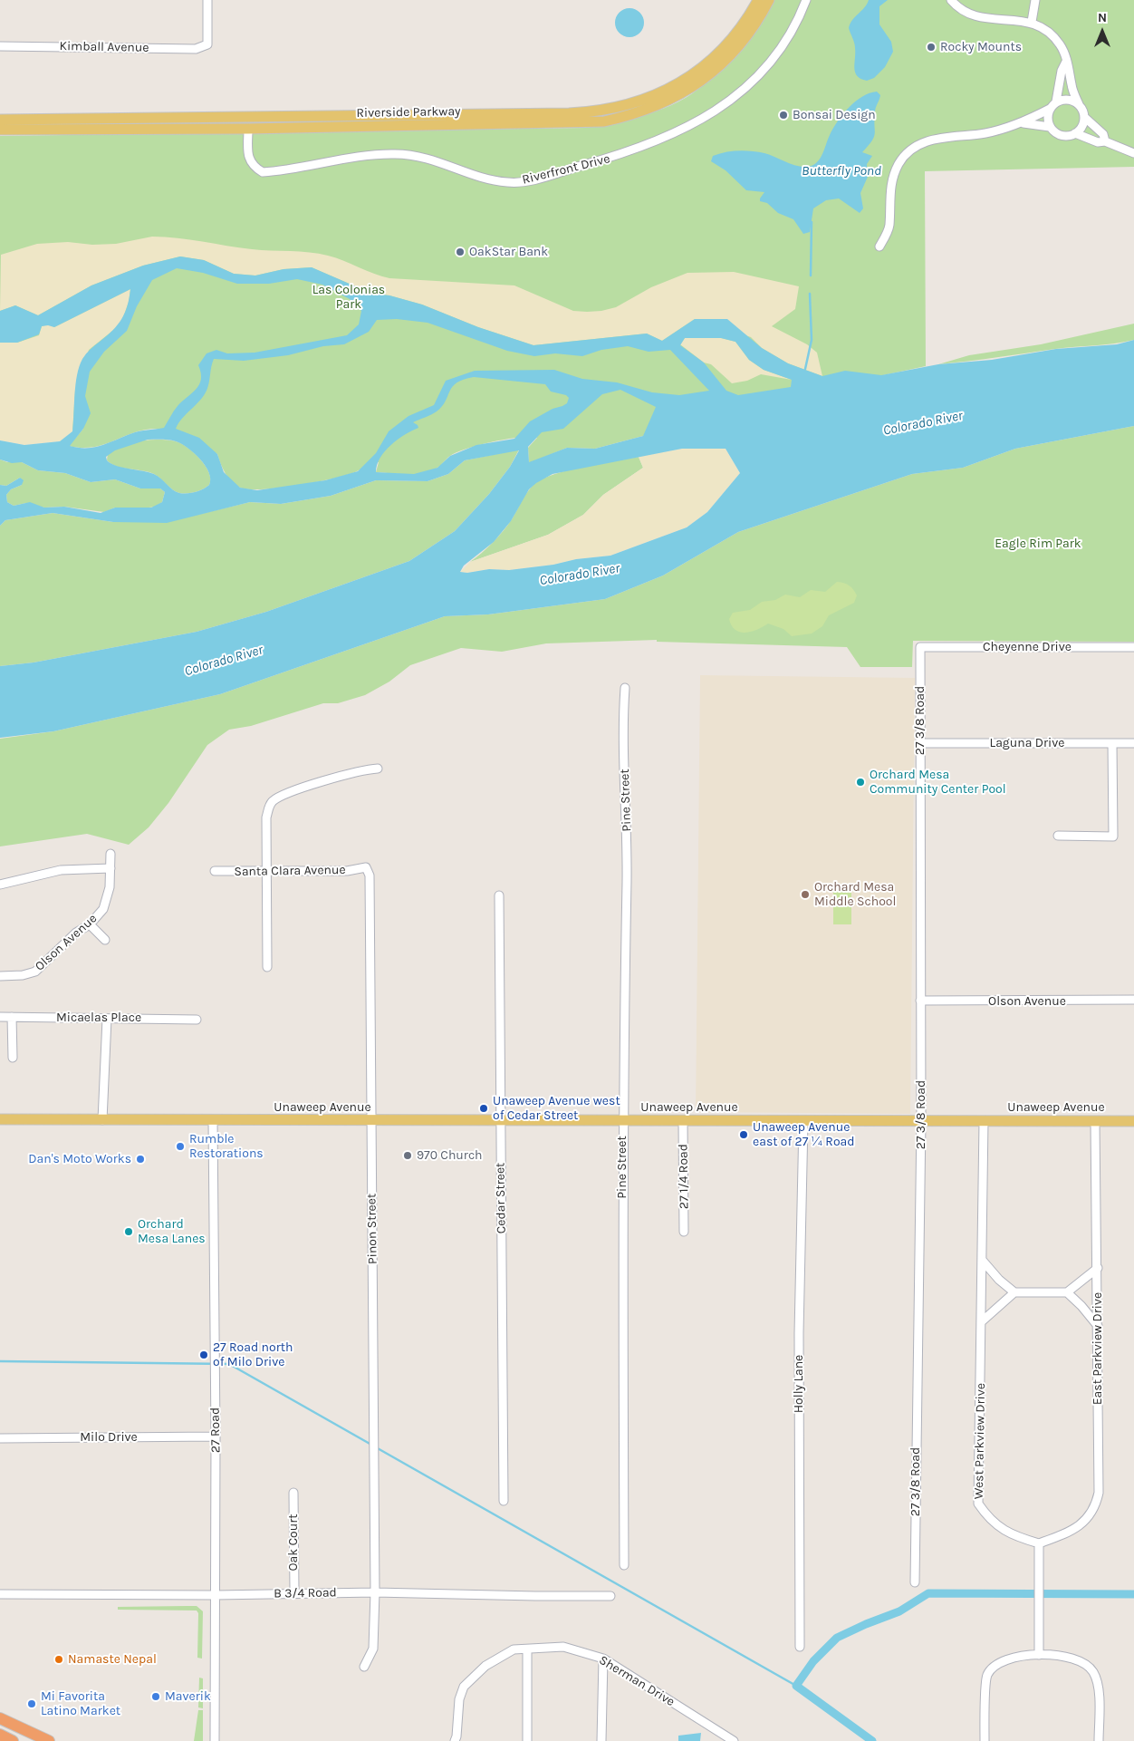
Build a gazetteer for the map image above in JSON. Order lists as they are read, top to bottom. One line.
{"streets":{"main road":["Riverside Parkway","Unaweep Avenue"],"street":["Kimball Avenue","Riverfront Drive","Cheyenne Drive","27 3/8 Road","Laguna Drive","Pine Street","Santa Clara Avenue","Olson Avenue","Micaelas Place","27 1/4 Road","Cedar Street","Pinon Street","East Parkview Drive","Holly Lane","27 Road","Milo Drive","West Parkview Drive","Oak Court","B 3/4 Road","Sherman Drive"]},"crossings":[["Riverside Parkway","Riverfront Drive"],["Cheyenne Drive","27 3/8 Road"],["27 3/8 Road","Laguna Drive"],["27 3/8 Road","Olson Avenue"],["27 3/8 Road","Unaweep Avenue"],["Pine Street","Unaweep Avenue"],["Santa Clara Avenue","Pinon Street"],["Unaweep Avenue","27 1/4 Road"],["Unaweep Avenue","Cedar Street"],["Unaweep Avenue","Pinon Street"],["Unaweep Avenue","East Parkview Drive"],["Unaweep Avenue","Holly Lane"],["Unaweep Avenue","27 Road"],["Unaweep Avenue","West Parkview Drive"],["Pinon Street","B 3/4 Road"],["East Parkview Drive","West Parkview Drive"],["27 Road","Milo Drive"],["27 Road","B 3/4 Road"],["Oak Court","B 3/4 Road"]],"water":["Butterfly Pond","Colorado River"],"parks":["Las Colonias Park","Eagle Rim Park"],"places":["Rocky Mounts","Bonsai Design","OakStar Bank","Orchard Mesa Community Center Pool","Orchard Mesa Middle School","Unaweep Avenue west of Cedar Street","Unaweep Avenue east of 27 ¼ Road","Rumble Restorations","970 Church","Dan's Moto Works","Orchard Mesa Lanes","27 Road north of Milo Drive","Namaste Nepal","Maverik","Mi Favorita Latino Market"],"north":"top"}
